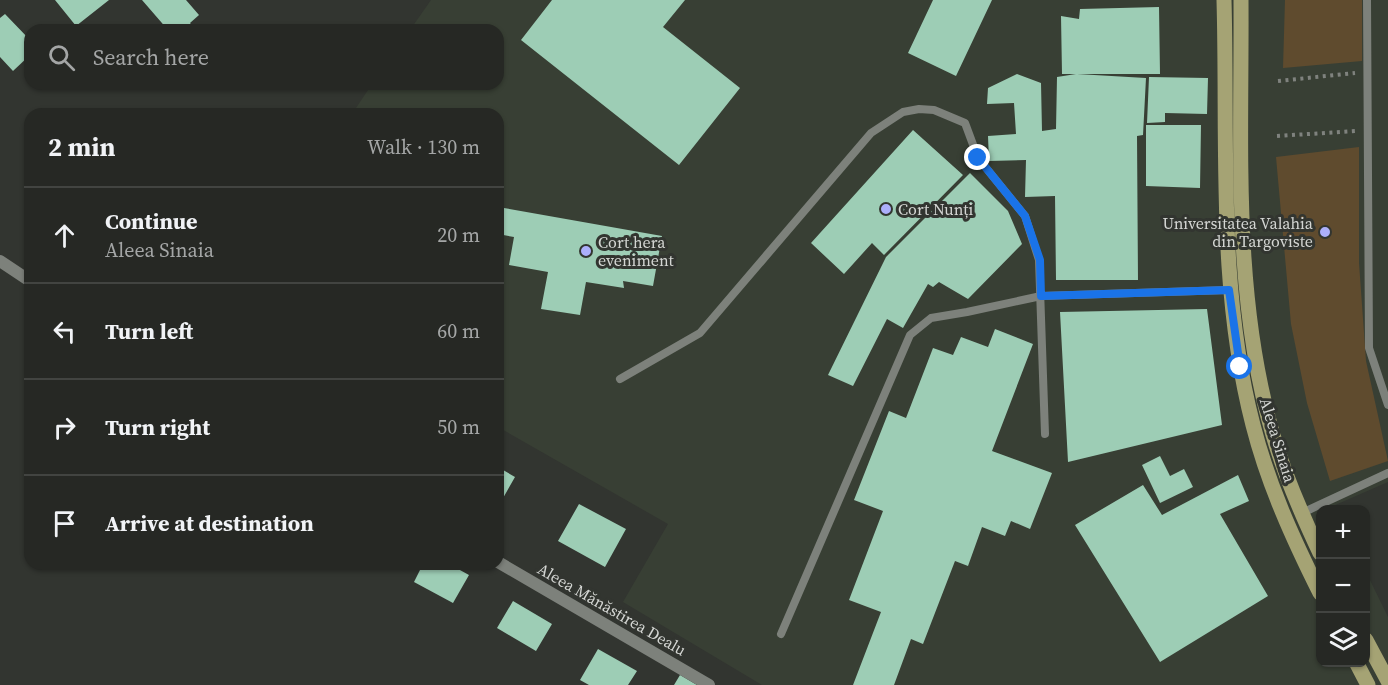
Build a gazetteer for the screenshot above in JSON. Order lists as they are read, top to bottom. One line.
{"streets":{"main road":["Aleea Sinaia"],"street":["Aleea Mănăstirea Dealu"]},"places":["Cort Nunți","Universitatea Valahia din Targoviste","Cort hera eveniment"],"page":{"search":"Search here","heading":["2 min","Walk · 130 m"],"list":[["Continue","Aleea Sinaia","20 m"],["Turn left","60 m"],["Turn right","50 m"],"Arrive at destination"],"map_buttons":["+","−"]}}
